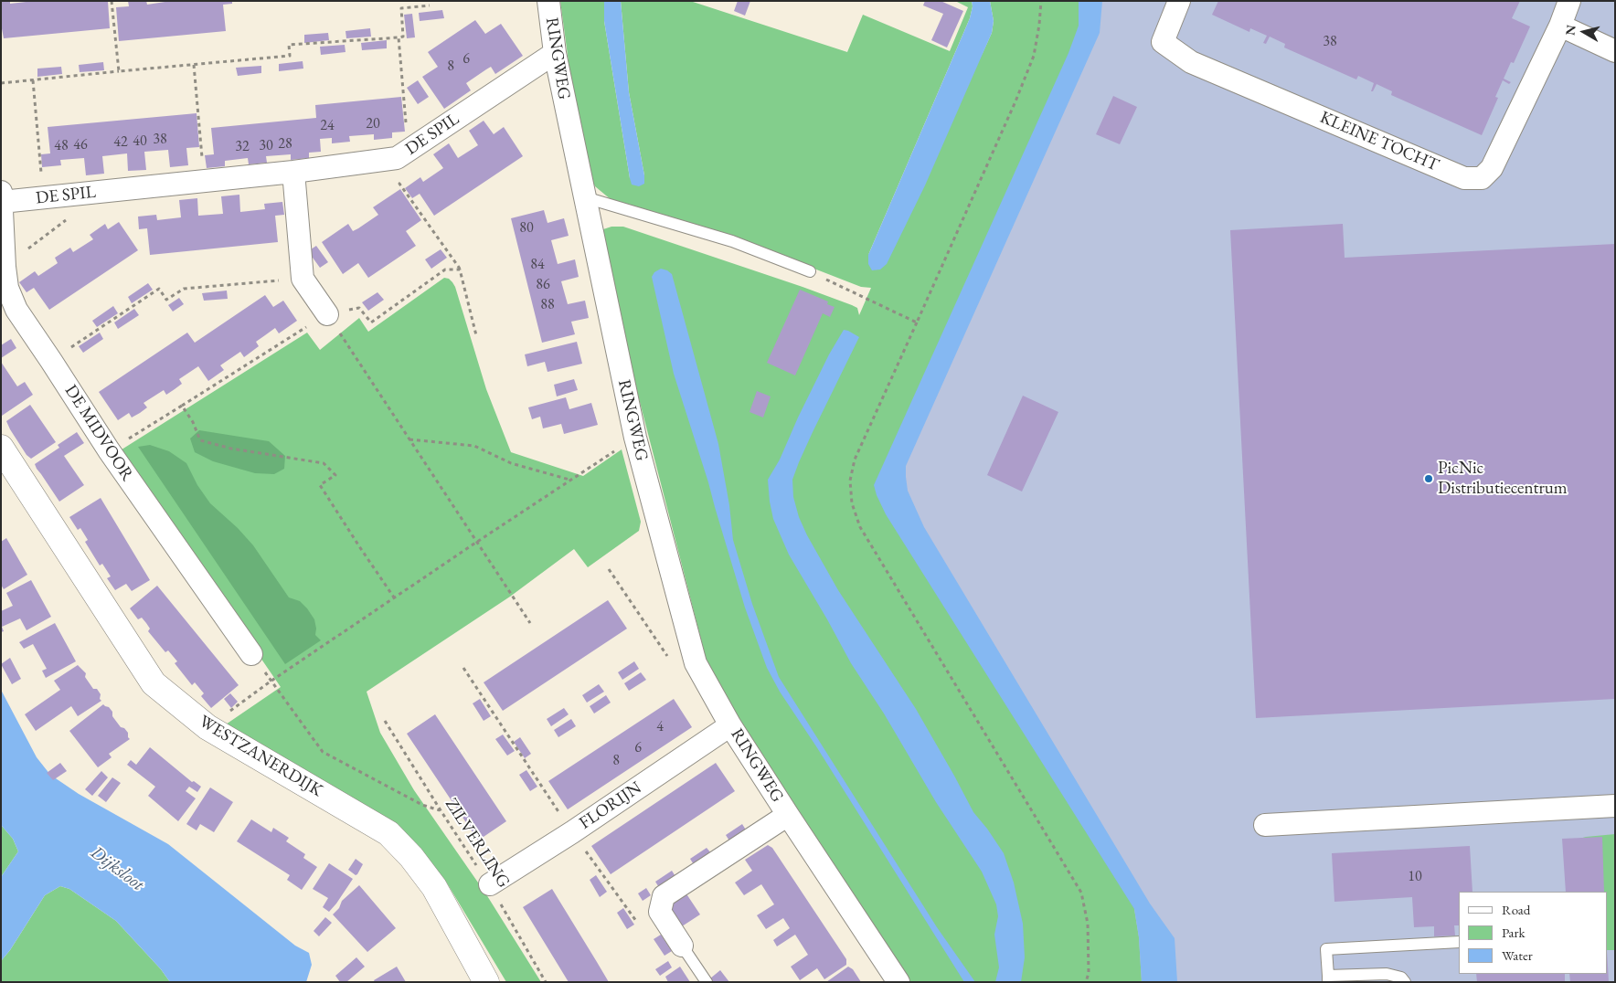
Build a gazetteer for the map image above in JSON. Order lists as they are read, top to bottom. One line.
{"streets":{"street":["RINGWEG","DE SPIL","KLEINE TOCHT","DE MIDVOOR","WESTZANERDIJK","FLORIJN"],"path":["ZILVERLING"]},"crossings":[["RINGWEG","DE SPIL"],["RINGWEG","FLORIJN"],["DE SPIL","DE MIDVOOR"],["FLORIJN","ZILVERLING"]],"water":["Dijksloot"],"places":["PicNic Distributiecentrum"],"house_numbers":["38","6","8","20","24","38","40","42","28","46","48","30","32","80","84","86","88","4","6","8","10"],"legend":["Road","Park","Water"],"north":"left"}
